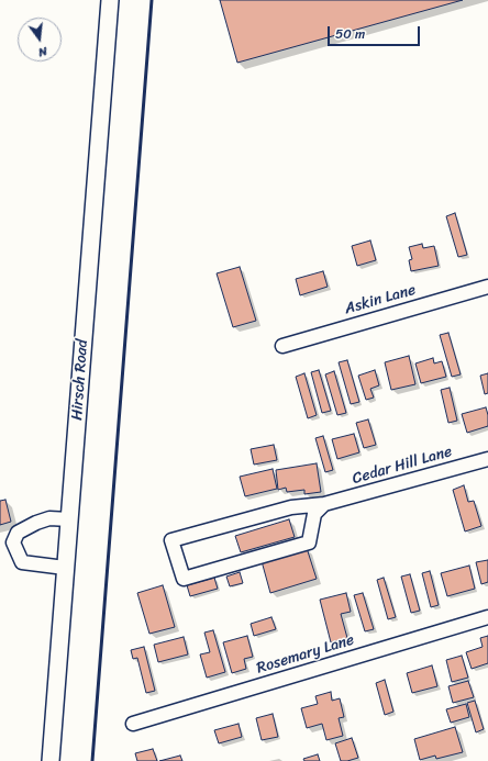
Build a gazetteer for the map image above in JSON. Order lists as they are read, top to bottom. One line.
{"streets":{"main road":["Hirsch Road"],"street":["Askin Lane","Cedar Hill Lane","Rosemary Lane"]},"scale_bar":"50 m","north":"bottom"}
